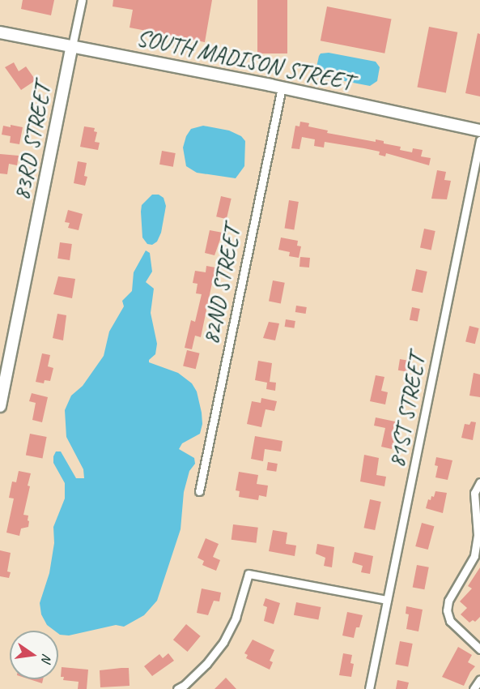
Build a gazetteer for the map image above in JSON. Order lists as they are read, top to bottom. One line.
{"streets":{"street":["SOUTH MADISON STREET","83RD STREET","82ND STREET","81ST STREET"]},"crossings":[["SOUTH MADISON STREET","83RD STREET"],["SOUTH MADISON STREET","82ND STREET"]],"north":"right"}
